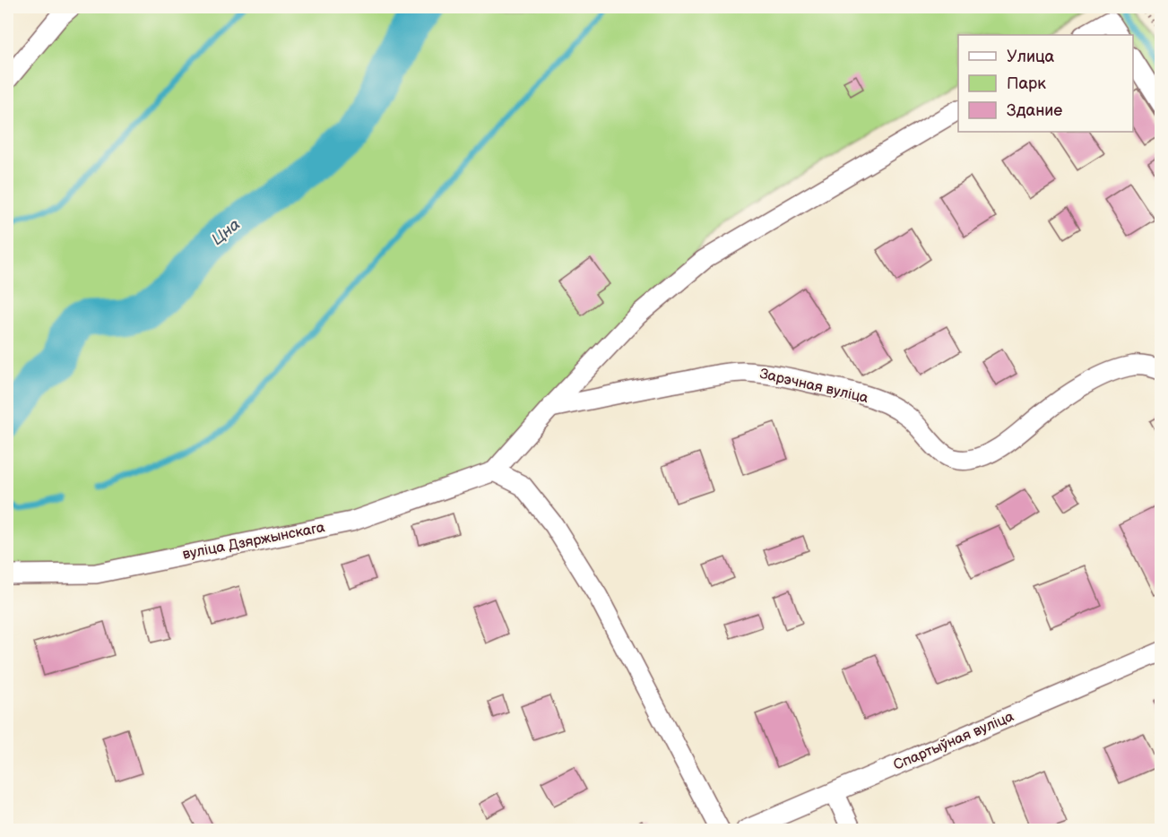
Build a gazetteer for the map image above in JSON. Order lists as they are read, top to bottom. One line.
{"streets":{"street":["Зарэчная вуліца","вуліца Дзяржынскага","Спартыўная вуліца"]},"water":["Цна"],"legend":["Улица","Парк","Здание"]}
